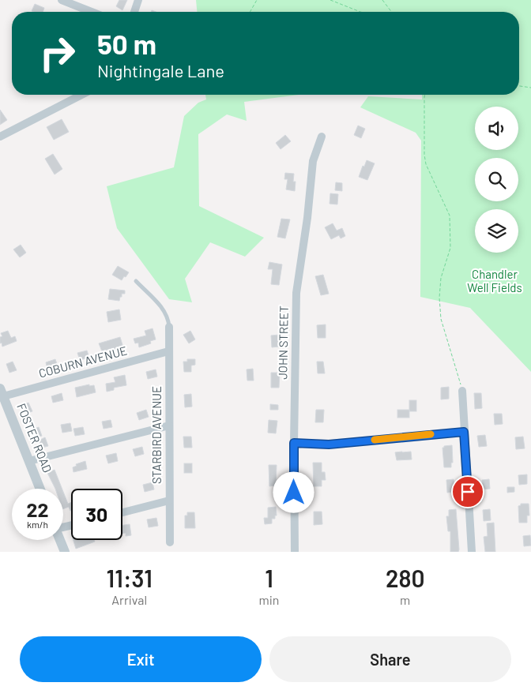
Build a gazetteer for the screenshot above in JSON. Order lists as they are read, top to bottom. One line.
{"streets":{"street":["JOHN STREET","COBURN AVENUE","STARBIRD AVENUE","FOSTER ROAD"]},"crossings":[["COBURN AVENUE","STARBIRD AVENUE"],["COBURN AVENUE","FOSTER ROAD"]],"parks":["Chandler Well Fields"],"page":{"turn":["50 m","Nightingale Lane"],"speed":"22 km/h","limit":"30","eta":["11:31","Arrival","1","min","280","m"],"buttons":["Exit","Share"]}}
